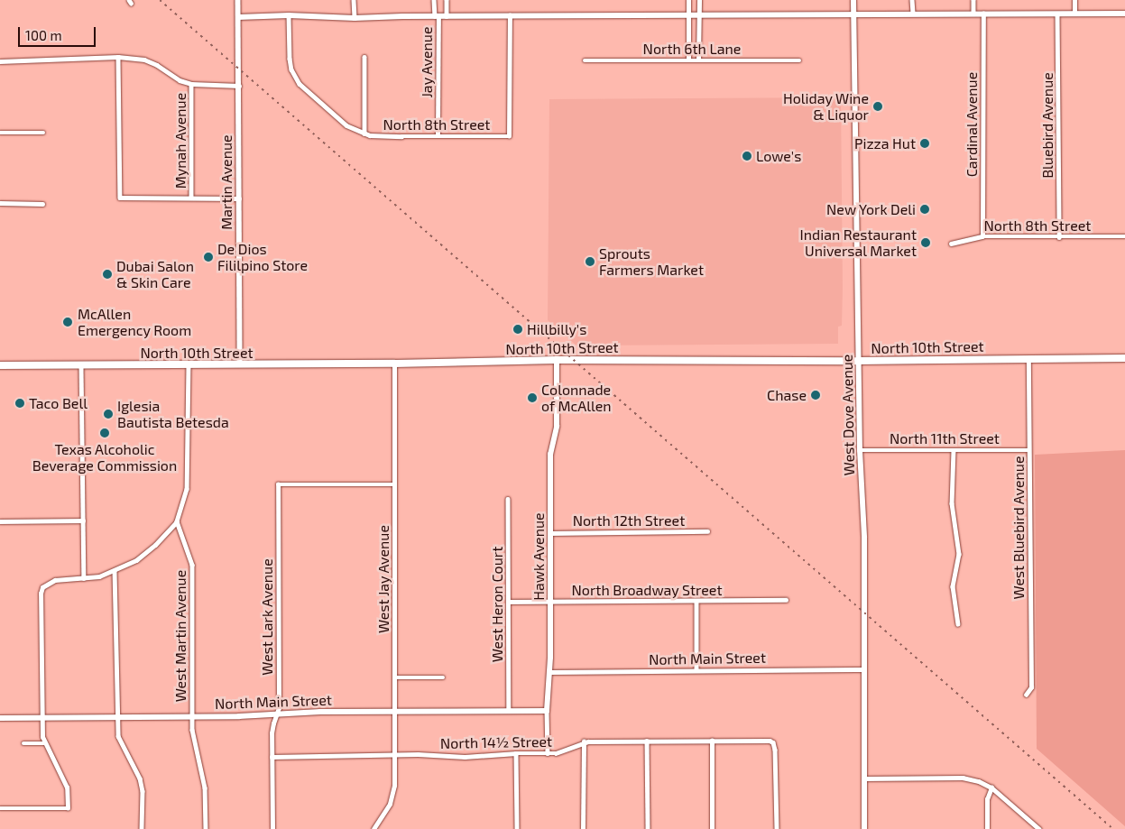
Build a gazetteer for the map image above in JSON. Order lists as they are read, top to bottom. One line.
{"streets":{"main road":["North 10th Street","West Dove Avenue"],"street":["North 6th Lane","Jay Avenue","North 8th Street","Cardinal Avenue","Bluebird Avenue","Mynah Avenue","Martin Avenue","North 11th Street","North 12th Street","West Bluebird Avenue","Hawk Avenue","West Jay Avenue","North Broadway Street","West Heron Court","West Lark Avenue","West Martin Avenue","North Main Street","North 14½ Street"]},"crossings":[["Jay Avenue","North 8th Street"],["North 8th Street","Cardinal Avenue"],["North 8th Street","Bluebird Avenue"],["Martin Avenue","North 10th Street"],["North 10th Street","West Dove Avenue"],["North 10th Street","West Bluebird Avenue"],["North 10th Street","Hawk Avenue"],["North 10th Street","West Jay Avenue"],["West Dove Avenue","North 11th Street"],["West Dove Avenue","North Main Street"],["North 11th Street","West Bluebird Avenue"],["North 12th Street","Hawk Avenue"],["Hawk Avenue","North Broadway Street"],["Hawk Avenue","North Main Street"],["Hawk Avenue","North 14½ Street"],["West Jay Avenue","West Lark Avenue"],["West Jay Avenue","North Main Street"],["West Jay Avenue","North 14½ Street"],["North Broadway Street","West Heron Court"],["West Heron Court","North Main Street"],["West Lark Avenue","North Main Street"],["West Lark Avenue","North 14½ Street"],["West Martin Avenue","North Main Street"]],"places":["Holiday Wine & Liquor","Pizza Hut","Lowe's","New York Deli","Indian Restaurant Universal Market","De Dios Fililpino Store","Sprouts Farmers Market","Dubai Salon & Skin Care","McAllen Emergency Room","Hillbilly's","Chase","Colonnade of McAllen","Taco Bell","Iglesia Bautista Betesda","Texas Alcoholic Beverage Commission"],"scale_bar":"100 m"}
